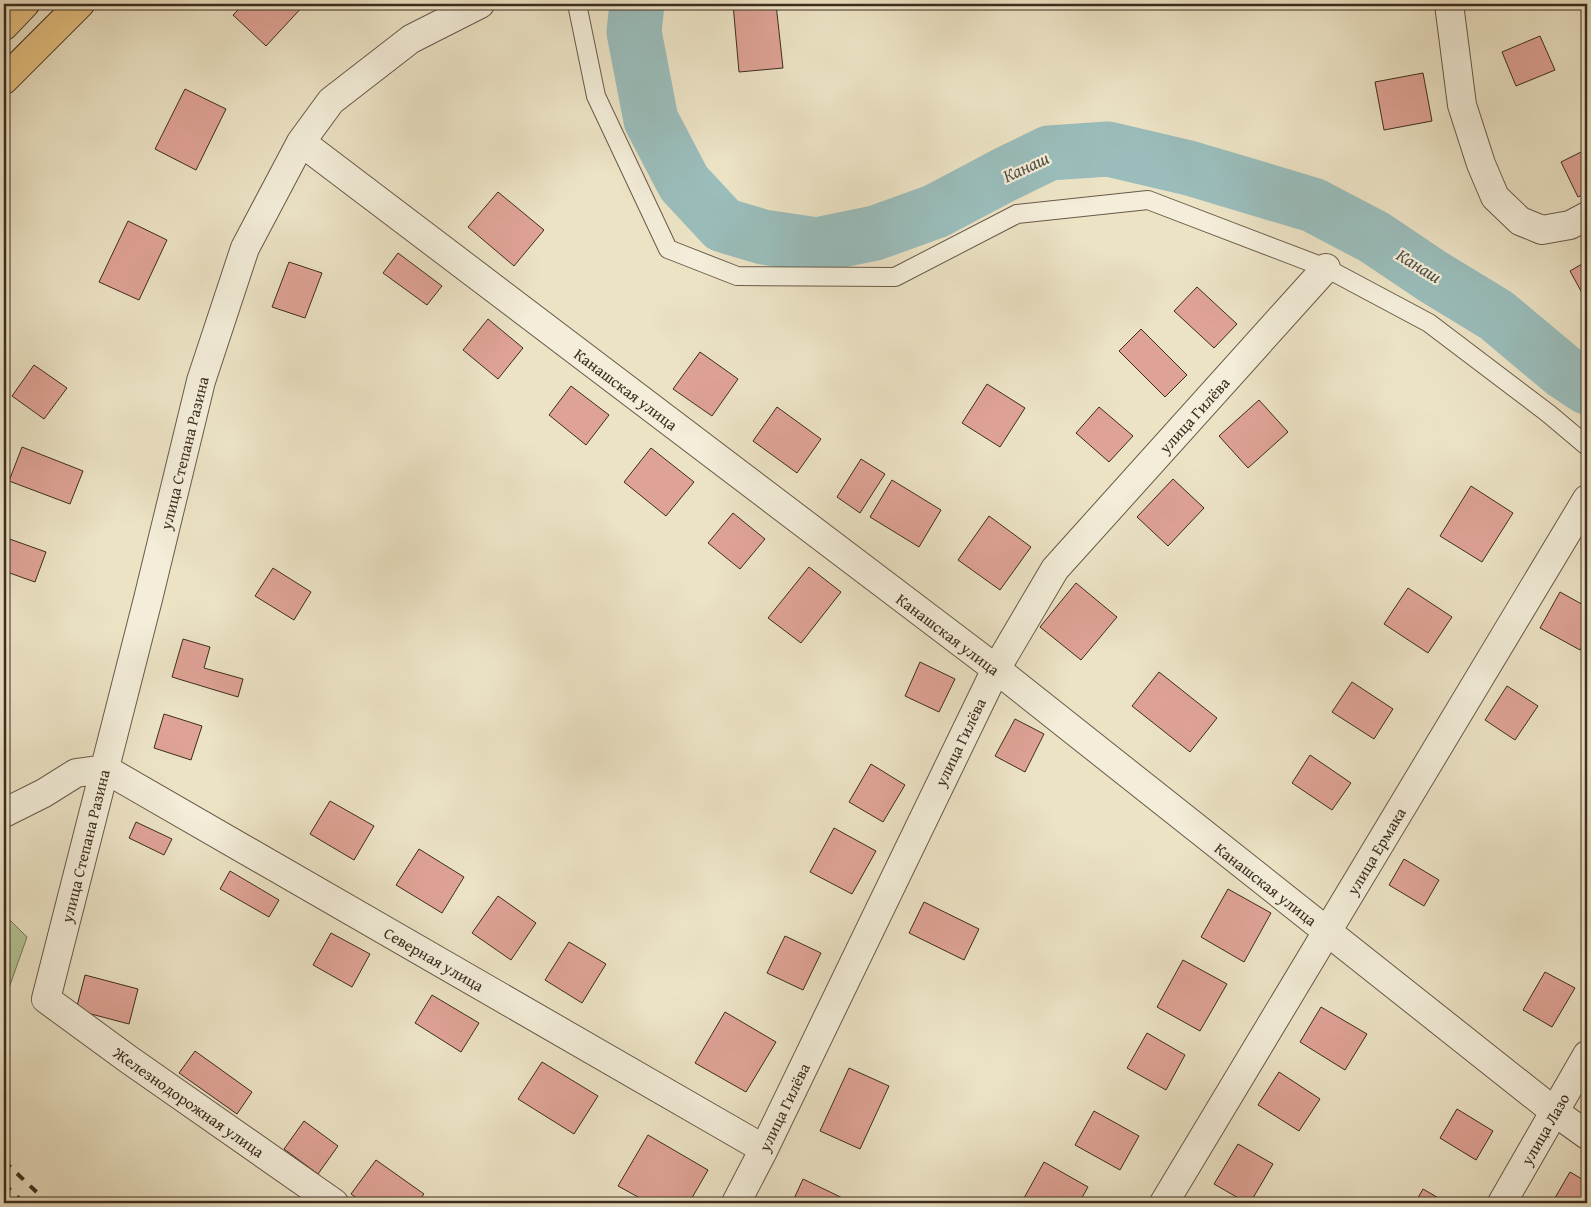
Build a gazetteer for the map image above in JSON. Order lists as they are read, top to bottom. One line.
{"streets":{"street":["Канашская улица","улица Гилёва","улица Степана Разина","улица Ермака","Северная улица","Железнодорожная улица","улица Лазо"]},"crossings":[["Канашская улица","улица Гилёва"],["Канашская улица","улица Степана Разина"],["Канашская улица","улица Ермака"],["Канашская улица","улица Лазо"],["улица Гилёва","Северная улица"],["улица Степана Разина","Северная улица"],["улица Степана Разина","Железнодорожная улица"]],"water":["Канаш"]}
